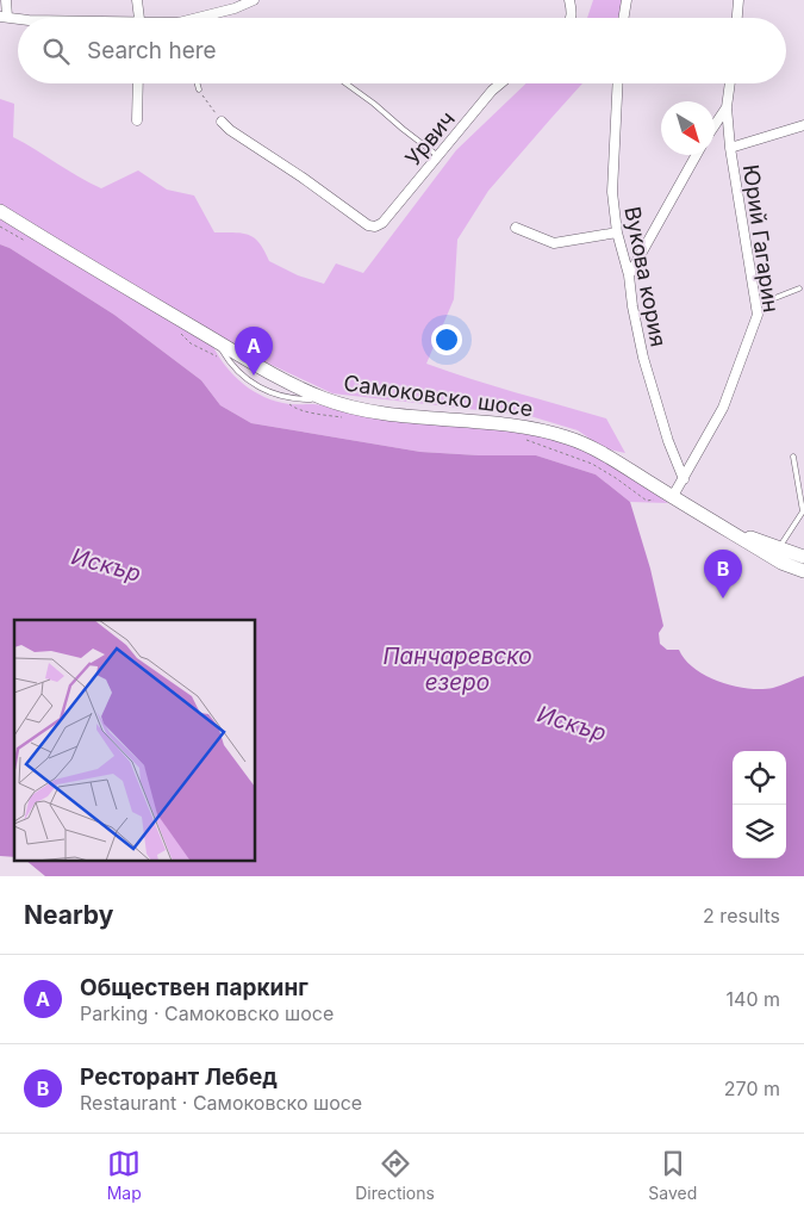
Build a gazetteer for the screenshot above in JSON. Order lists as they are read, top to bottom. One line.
{"streets":{"main road":["Самоковско шосе"],"street":["Урвич","Юрий Гагарин","Вукова кория"]},"crossings":[["Юрий Гагарин","Вукова кория"],["Юрий Гагарин","Самоковско шосе"]],"water":["Искър","Панчаревско езеро"],"north":"bottom right","page":{"search":"Search here","pins":["A","B"],"heading":["Nearby","2 results"],"list":[{"mark":"A","name":"Обществен паркинг","note":"Parking · Самоковско шосе","value":"140 m"},{"mark":"B","name":"Ресторант Лебед","note":"Restaurant · Самоковско шосе","value":"270 m"}],"nav":["Map","Directions","Saved"]}}
